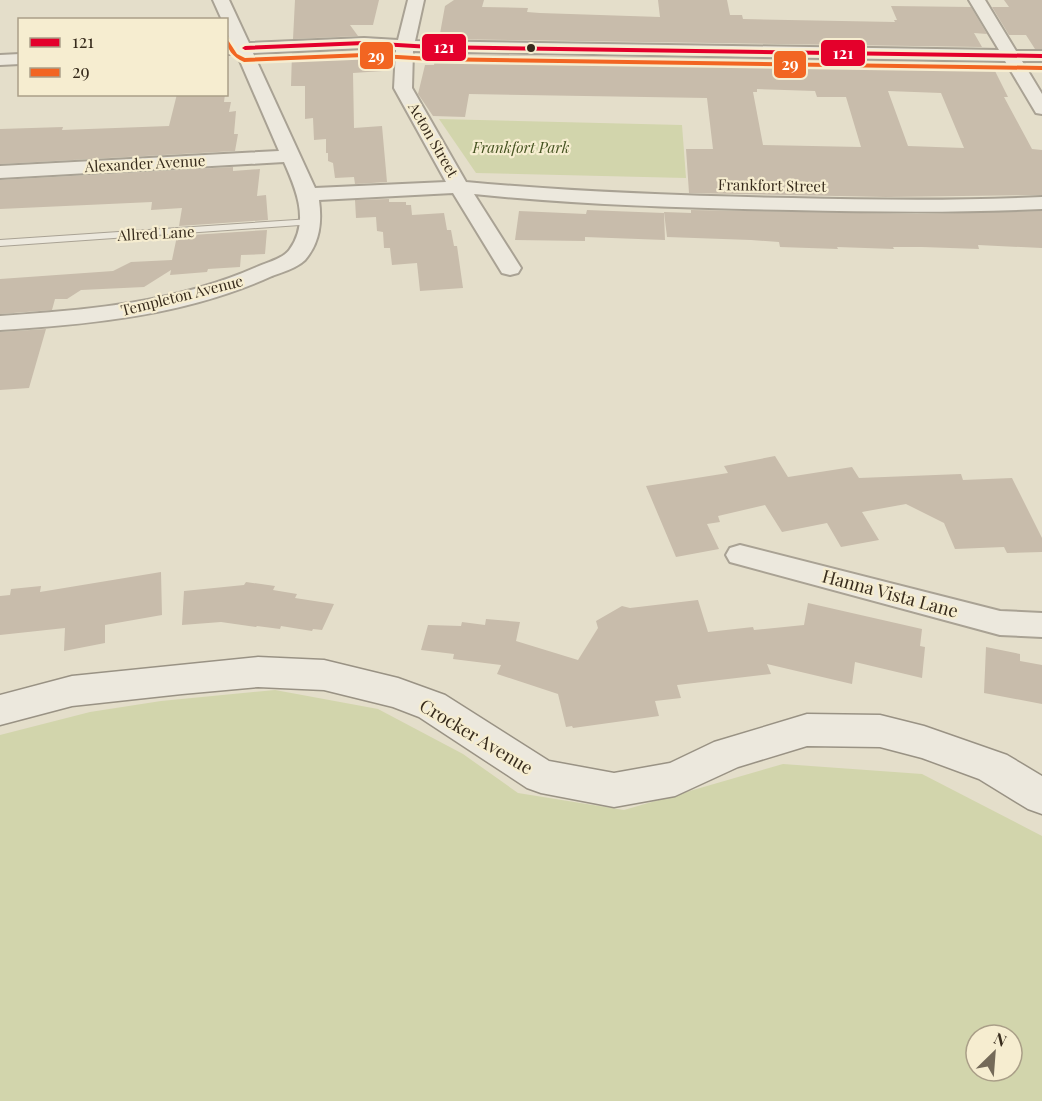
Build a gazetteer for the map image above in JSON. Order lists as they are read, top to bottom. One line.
{"streets":{"street":["Acton Street","Alexander Avenue","Frankfort Street","Templeton Avenue","Hanna Vista Lane","Crocker Avenue"],"lane":["Allred Lane"]},"crossings":[["Acton Street","Frankfort Street"],["Alexander Avenue","Templeton Avenue"],["Frankfort Street","Templeton Avenue"],["Allred Lane","Templeton Avenue"]],"parks":["Frankfort Park"],"lines":["transit line 29","transit line 121"],"legend":["121","29"],"north":"top right"}
